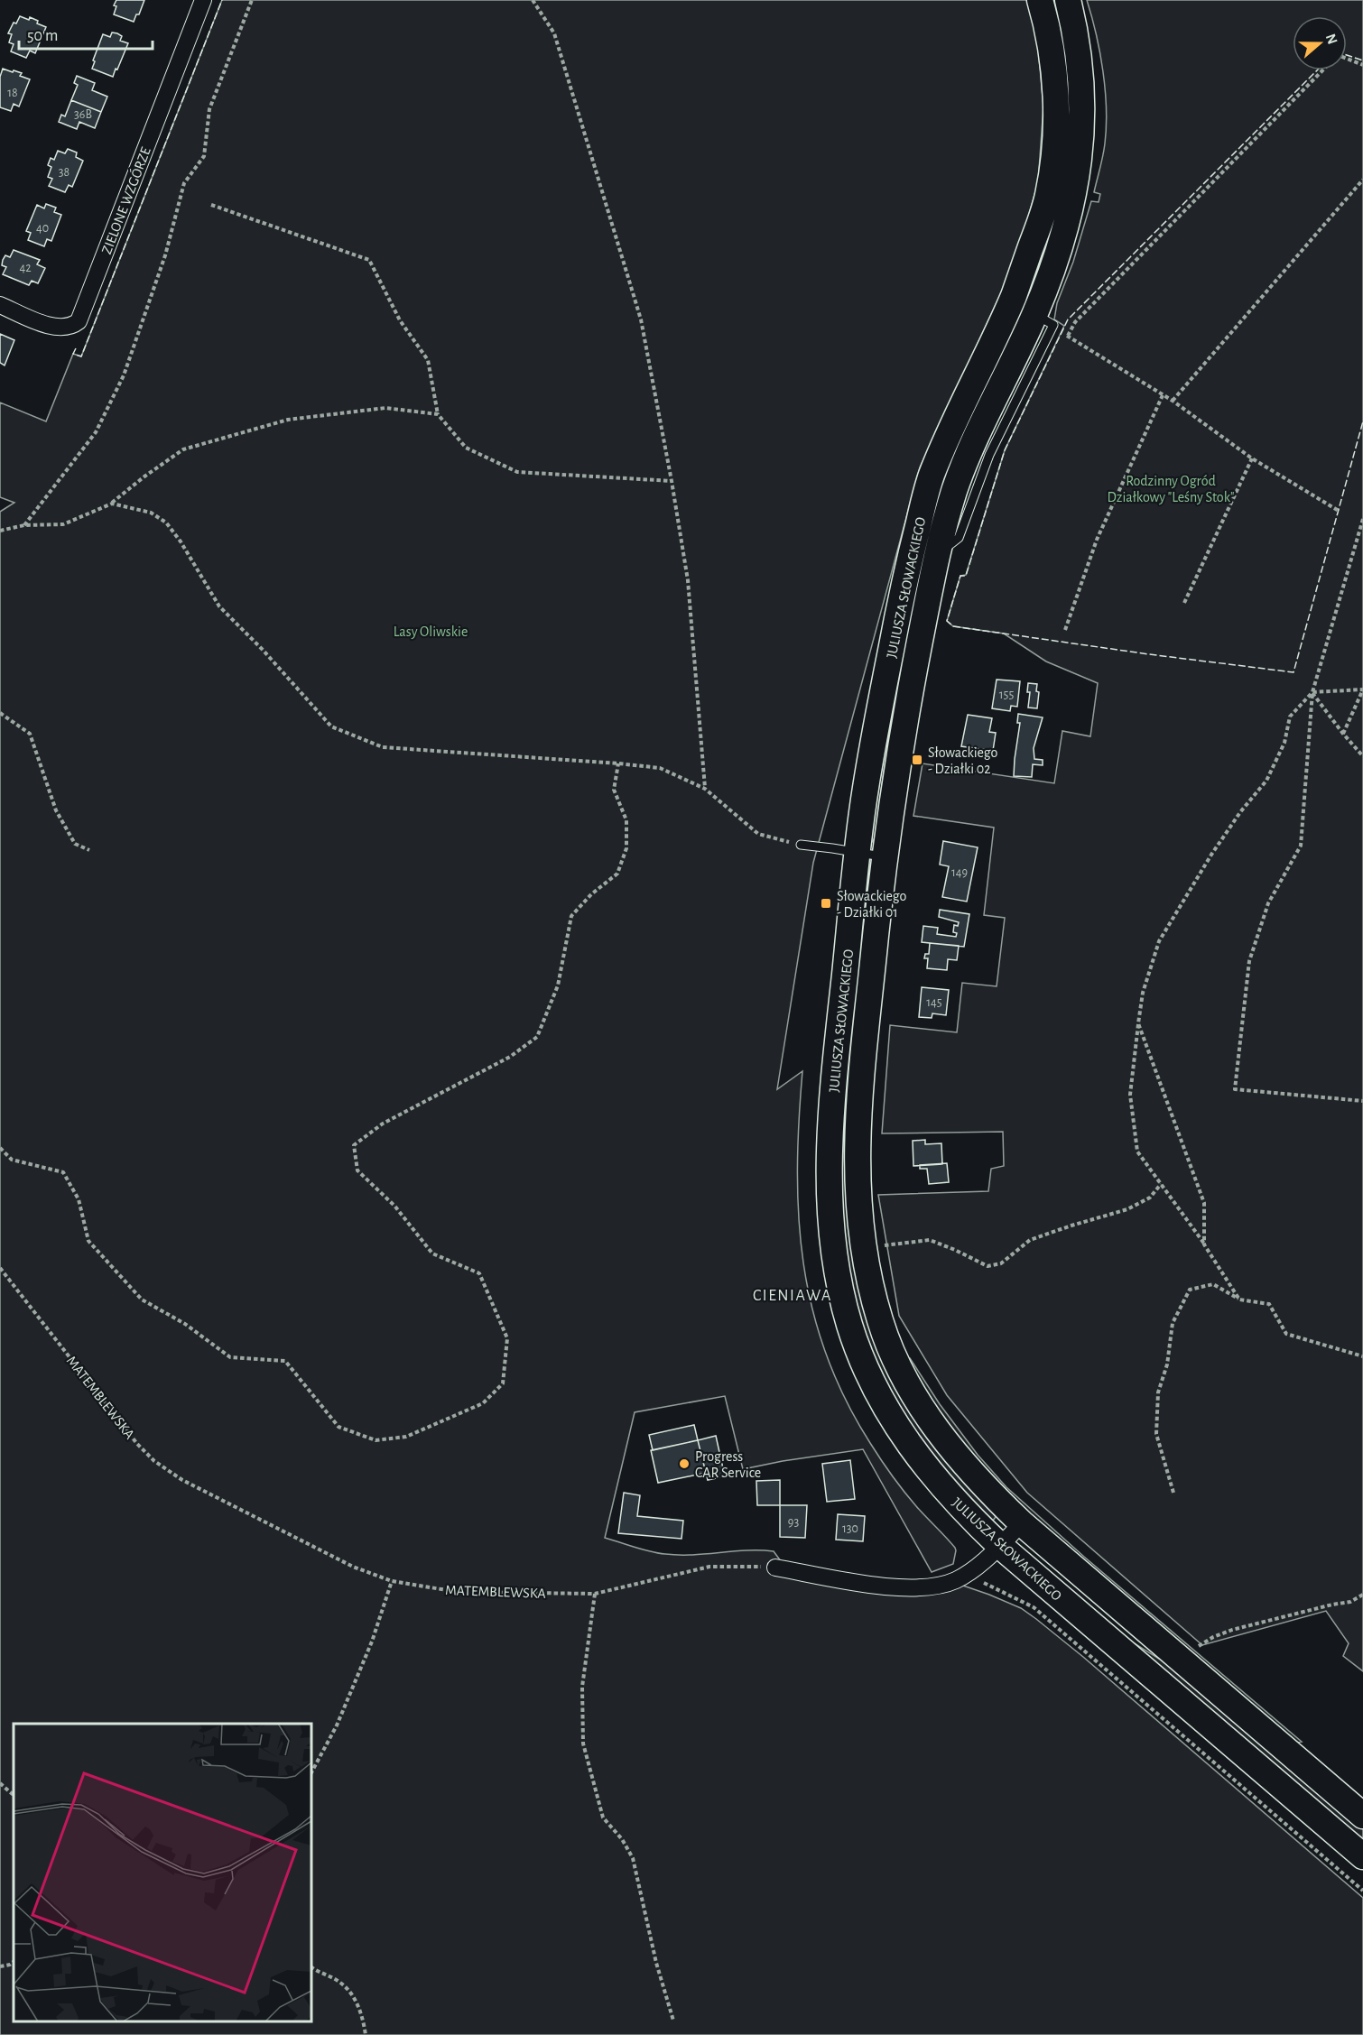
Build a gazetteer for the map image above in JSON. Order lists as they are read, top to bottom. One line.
{"streets":{"main road":["JULIUSZA SŁOWACKIEGO"],"street":["ZIELONE WZGÓRZE"],"path":["MATEMBLEWSKA"]},"districts":["CIENIAWA"],"parks":["Rodzinny Ogród Działkowy \"Leśny Stok\"","Lasy Oliwskie"],"places":{"transit":["Słowackiego - Działki 02","Słowackiego - Działki 01"],"other":["Progress CAR Service"]},"house_numbers":["18","36B","38","40","42","155","149","145","93","130"],"scale_bar":"50 m","north":"right"}
